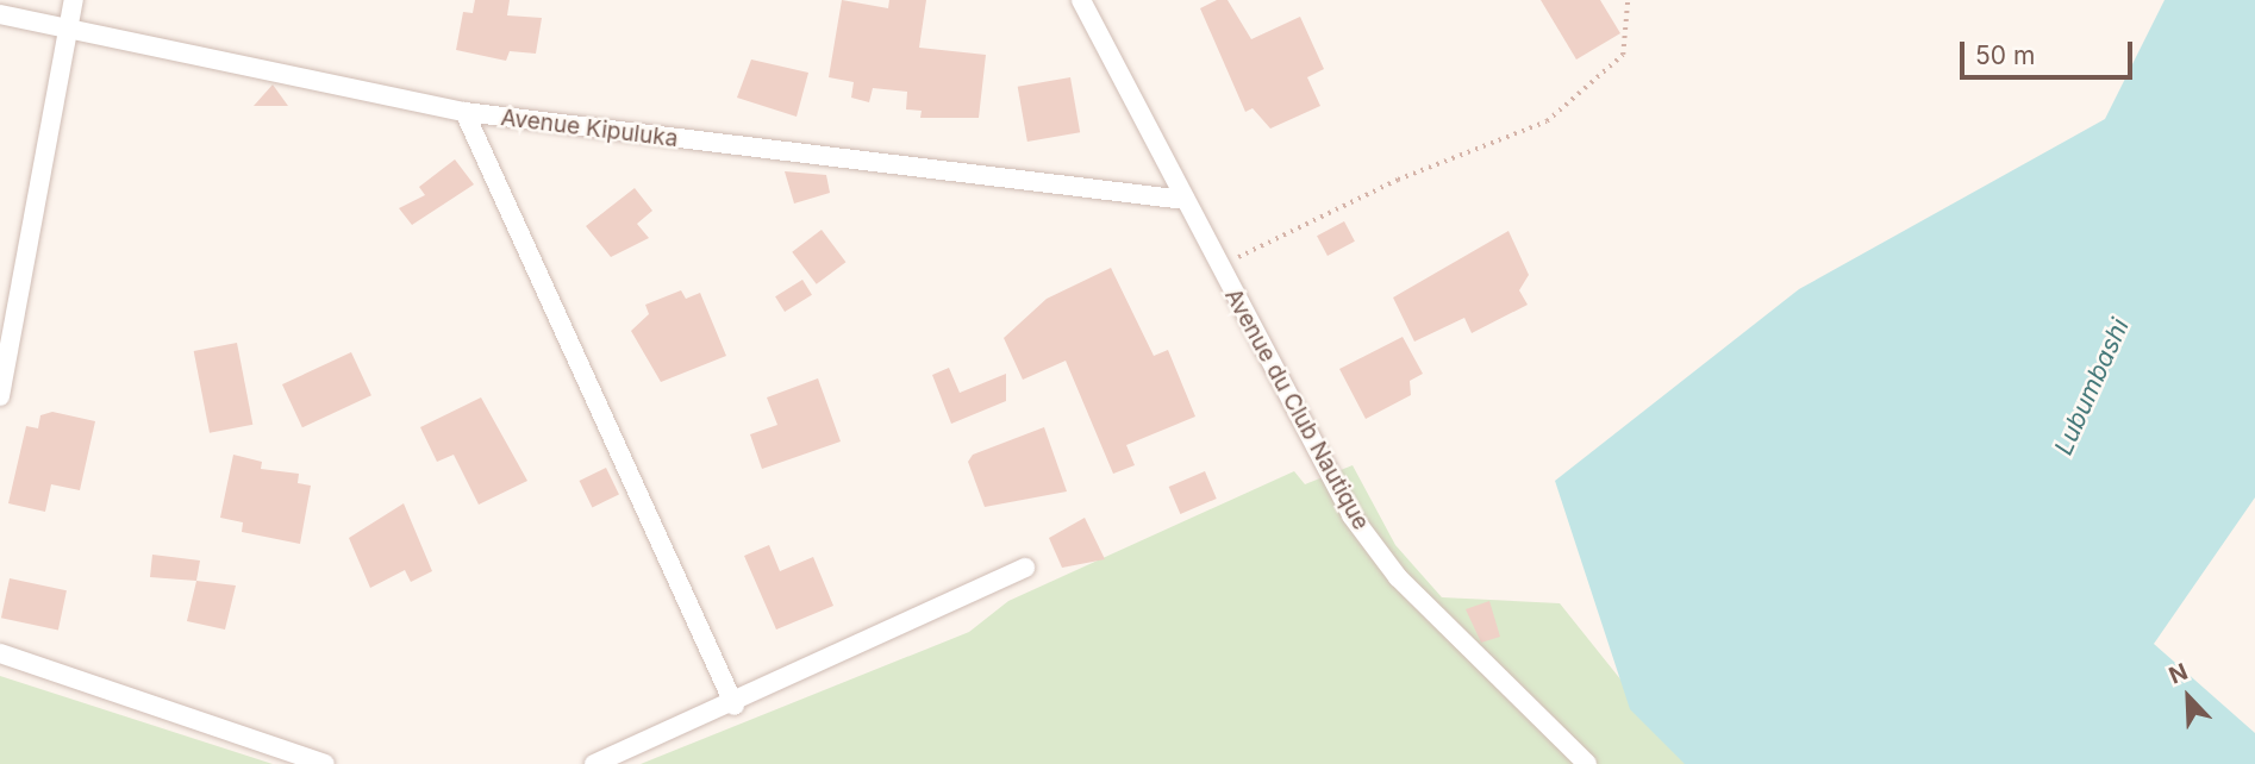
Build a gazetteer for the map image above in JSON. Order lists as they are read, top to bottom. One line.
{"streets":{"street":["Avenue Kipuluka","Avenue du Club Nautique"]},"crossings":[["Avenue Kipuluka","Avenue du Club Nautique"]],"water":["Lubumbashi"],"scale_bar":"50 m","north":"top left"}
